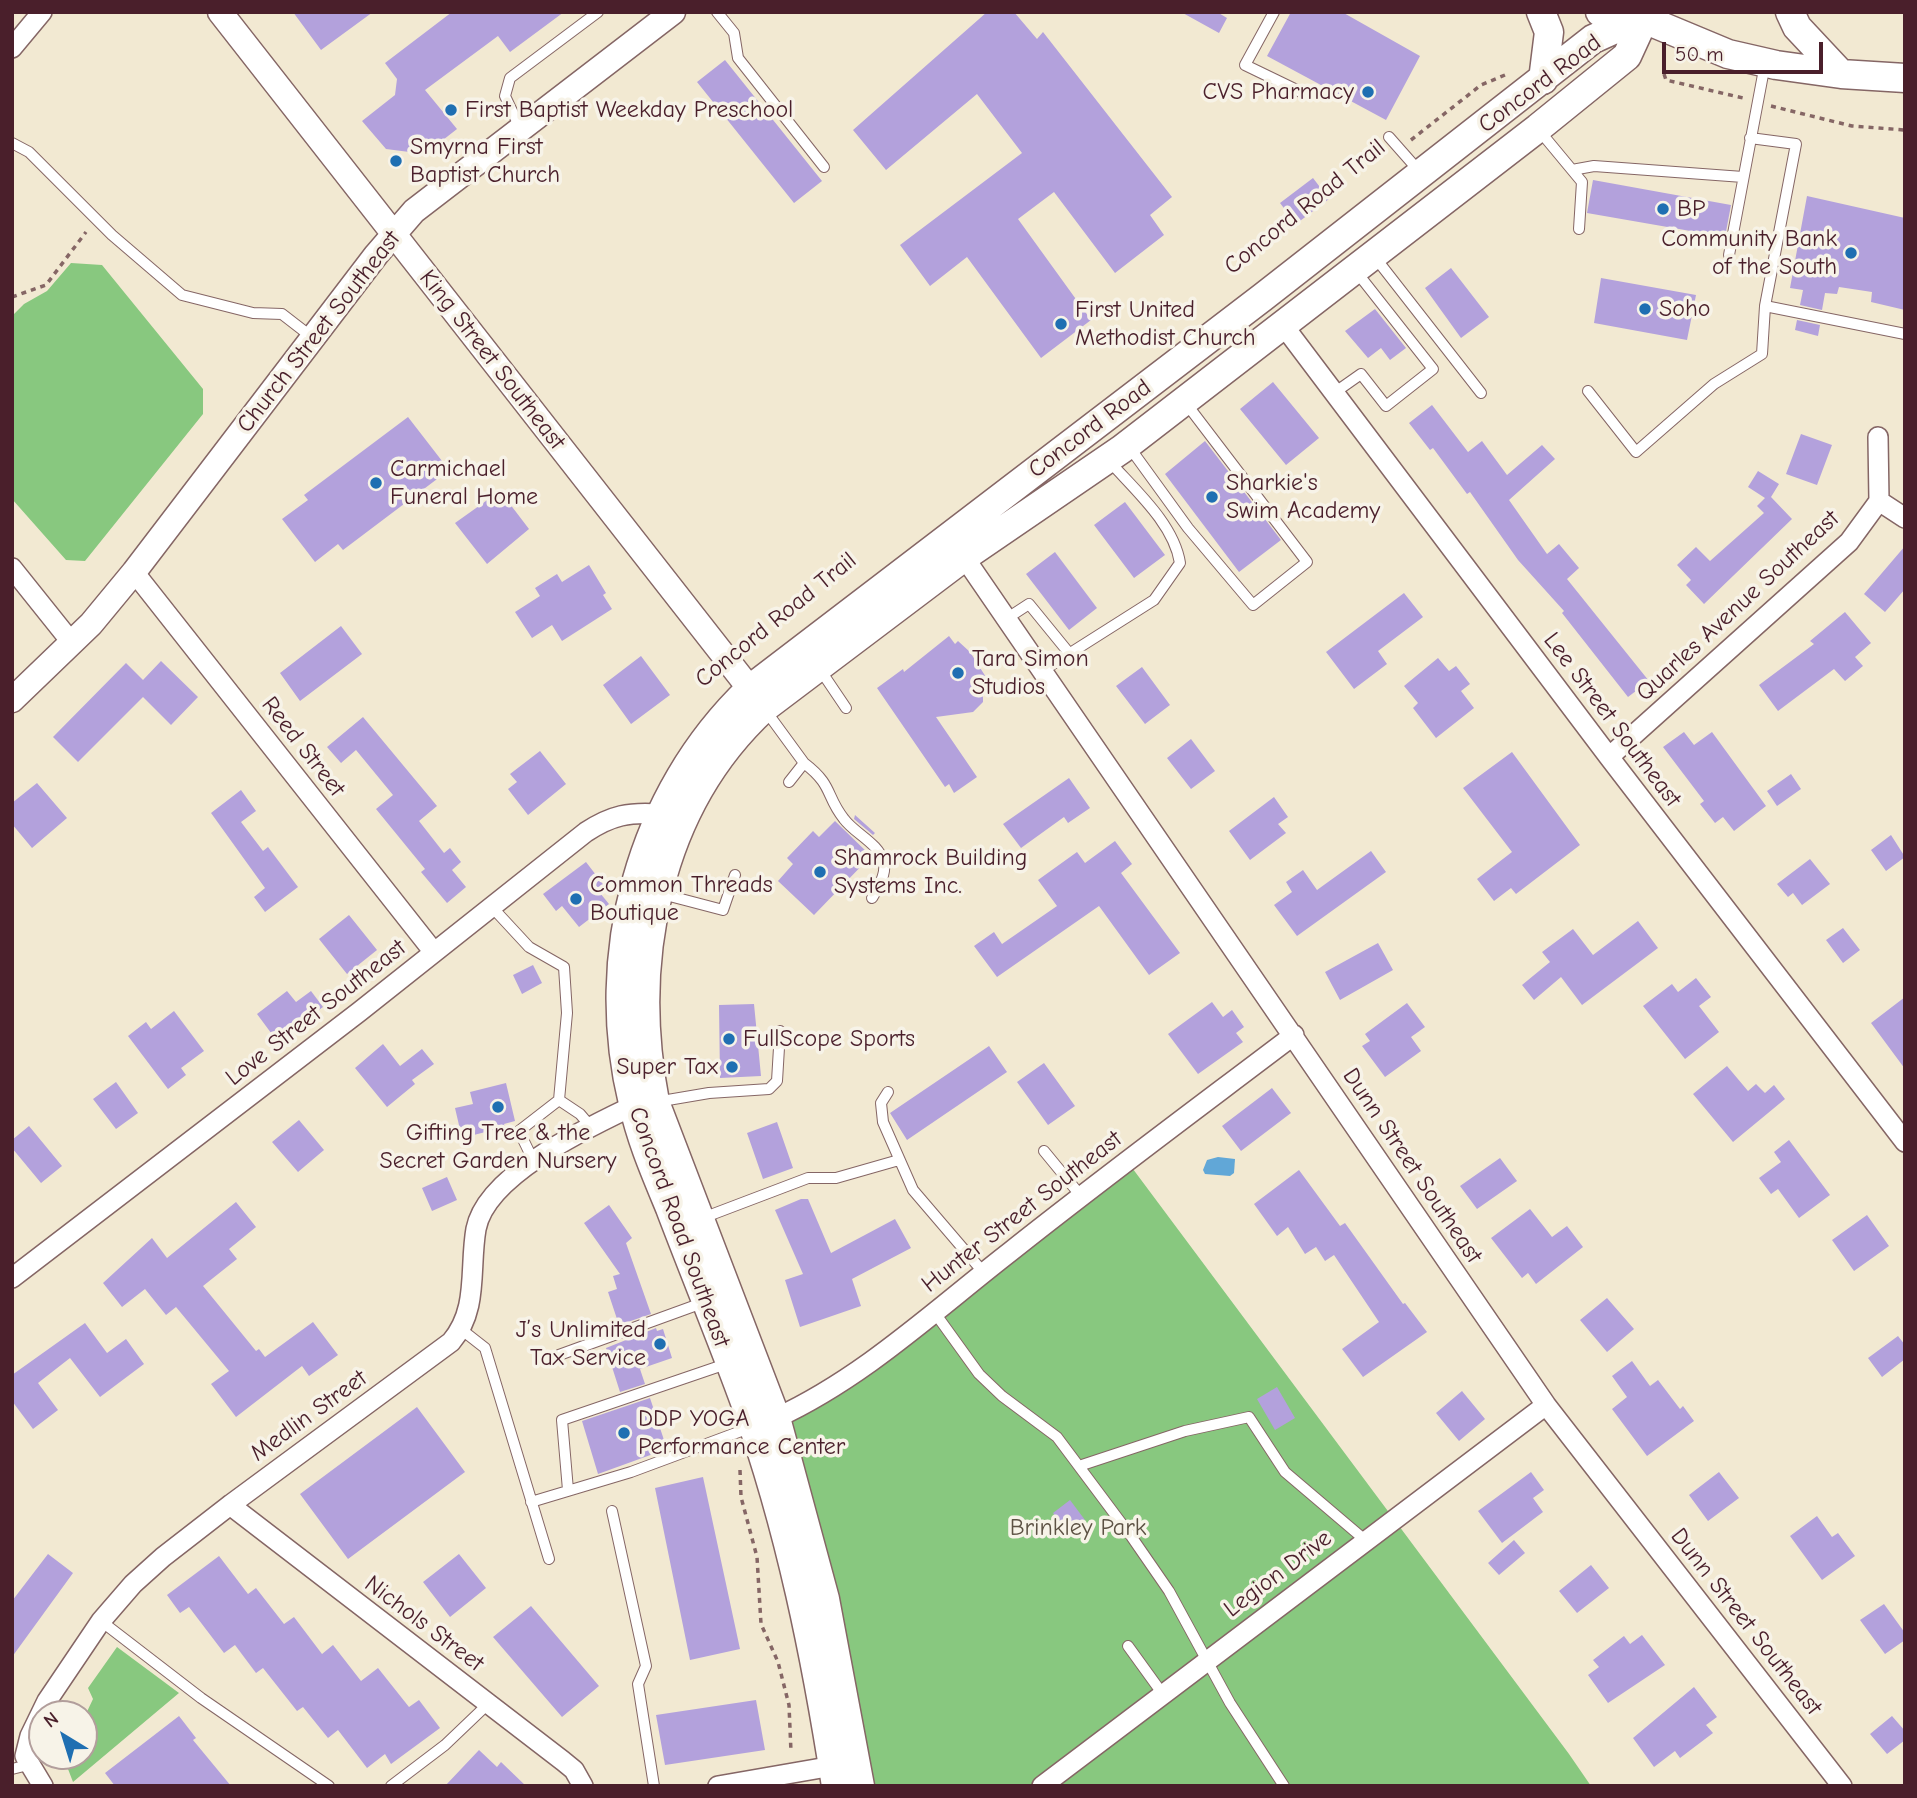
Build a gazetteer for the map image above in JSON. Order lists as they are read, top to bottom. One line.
{"streets":{"main road":["Concord Road","Concord Road Southeast"],"street":["Church Street Southeast","King Street Southeast","Quarles Avenue Southeast","Lee Street Southeast","Reed Street","Love Street Southeast","Dunn Street Southeast","Hunter Street Southeast","Medlin Street","Legion Drive","Nichols Street"],"path":["Concord Road Trail"]},"crossings":[["Concord Road","King Street Southeast"],["Concord Road","Lee Street Southeast"],["Concord Road","Dunn Street Southeast"],["Concord Road","Concord Road Southeast"],["Church Street Southeast","King Street Southeast"],["Church Street Southeast","Reed Street"],["King Street Southeast","Concord Road Southeast"],["Quarles Avenue Southeast","Lee Street Southeast"],["Reed Street","Love Street Southeast"],["Love Street Southeast","Concord Road Southeast"],["Dunn Street Southeast","Hunter Street Southeast"],["Dunn Street Southeast","Legion Drive"],["Hunter Street Southeast","Concord Road Southeast"],["Medlin Street","Nichols Street"]],"parks":["Brinkley Park"],"places":["CVS Pharmacy","First Baptist Weekday Preschool","Smyrna First Baptist Church","BP","Community Bank of the South","Soho","First United Methodist Church","Carmichael Funeral Home","Sharkie's Swim Academy","Tara Simon Studios","Shamrock Building Systems Inc.","Common Threads Boutique","FullScope Sports","Super Tax","Gifting Tree & the Secret Garden Nursery","J’s Unlimited Tax Service","DDP YOGA Performance Center"],"scale_bar":"50 m","north":"top left"}
